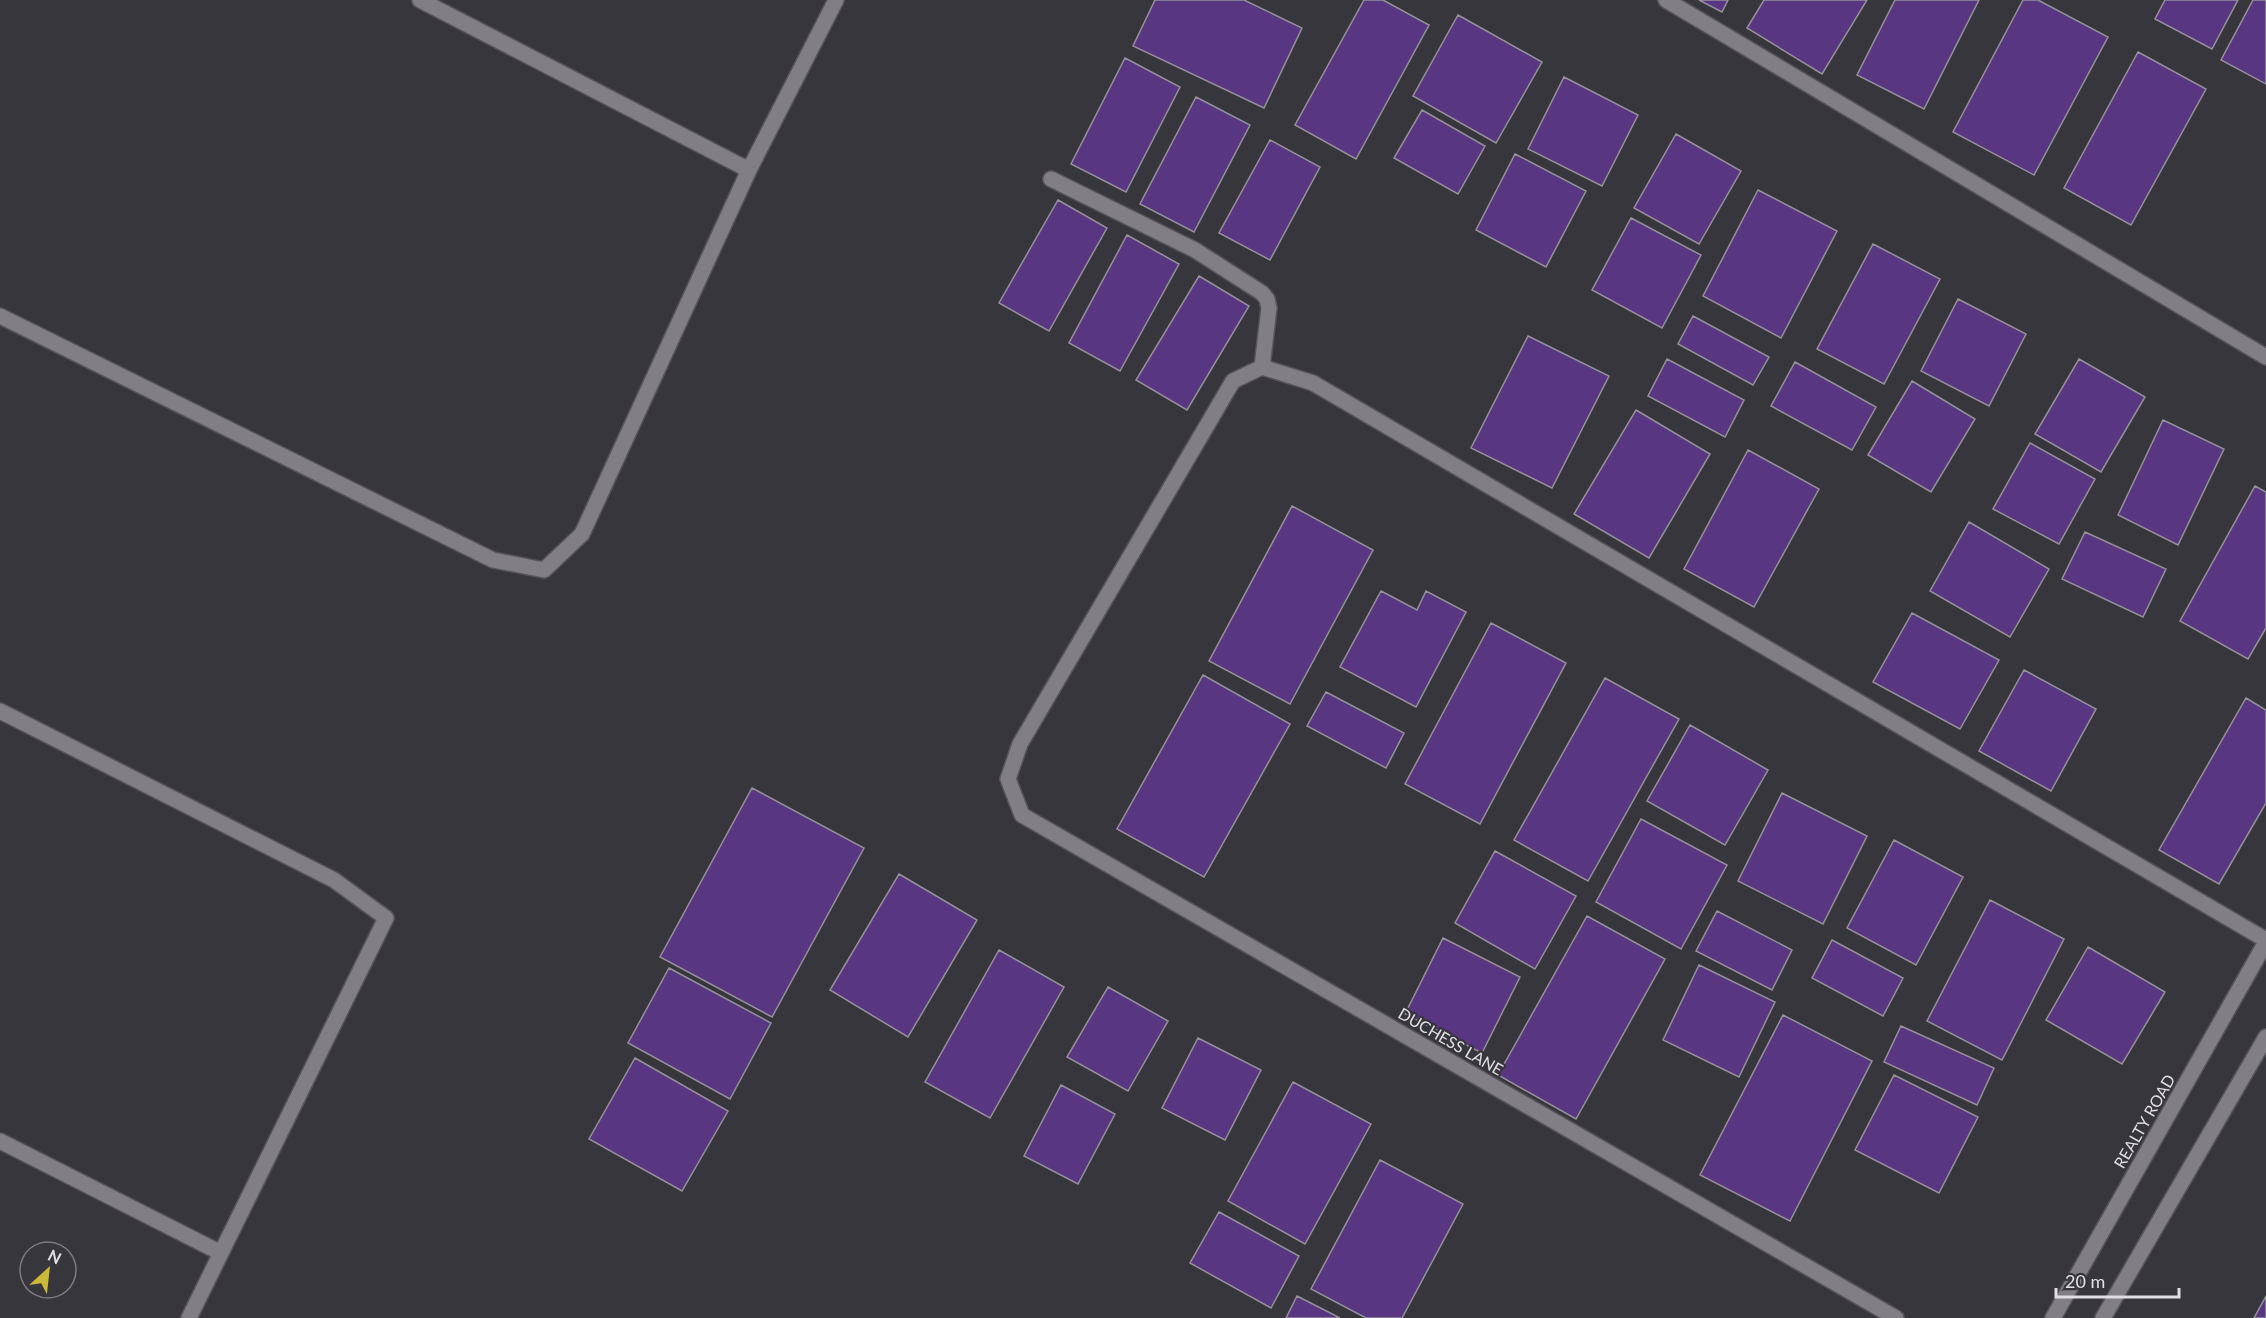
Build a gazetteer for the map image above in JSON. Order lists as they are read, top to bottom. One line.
{"streets":{"street":["DUCHESS LANE","REALTY ROAD"]},"scale_bar":"20 m","north":"top right"}
